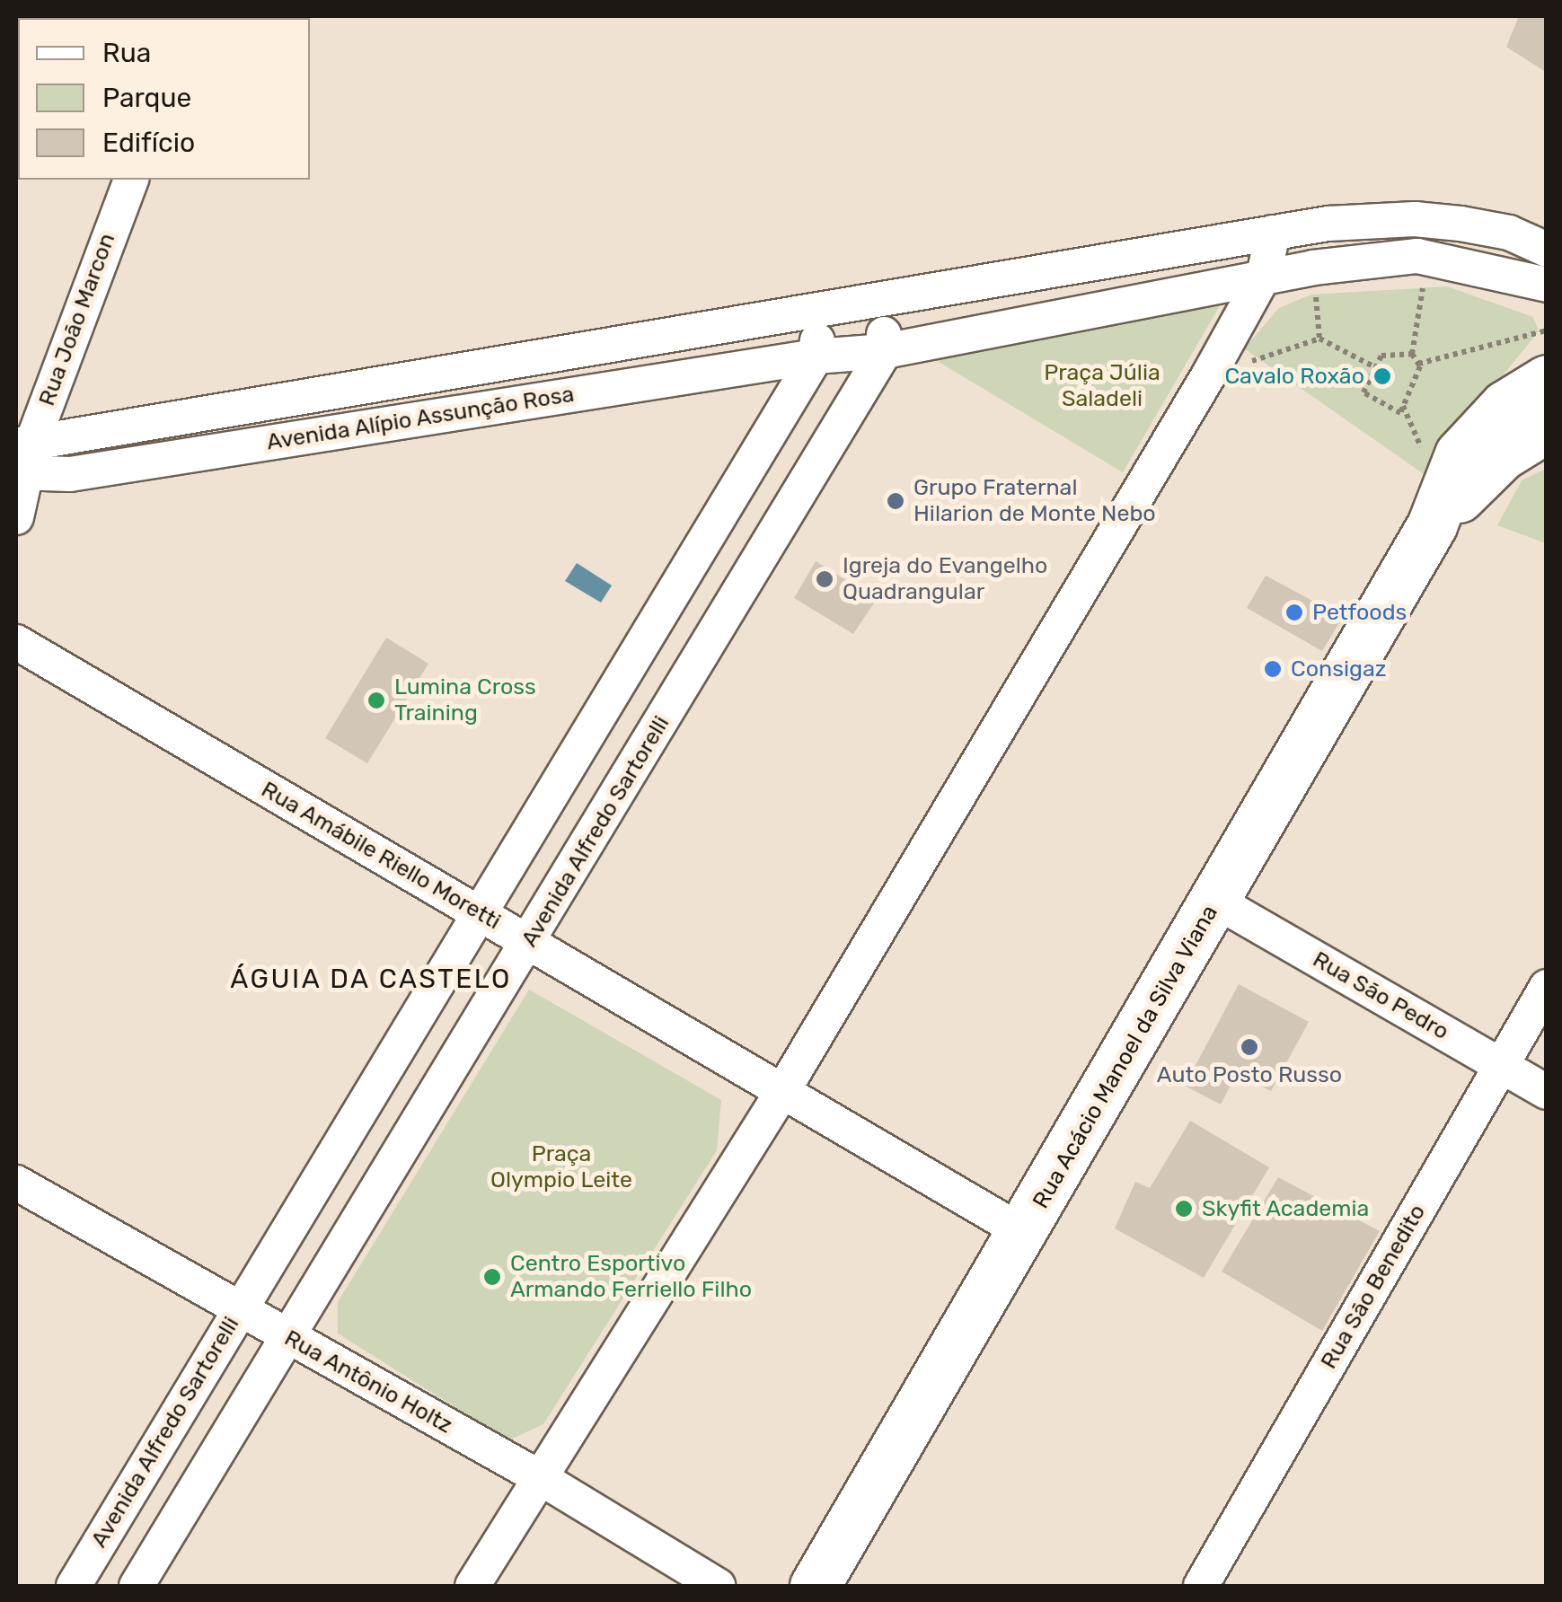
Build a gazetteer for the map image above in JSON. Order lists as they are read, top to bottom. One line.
{"streets":{"main road":["Rua Acácio Manoel da Silva Viana"],"street":["Rua João Marcon","Avenida Alípio Assunção Rosa","Avenida Alfredo Sartorelli","Rua Amábile Riello Moretti","Rua São Pedro","Rua São Benedito","Rua Antônio Holtz"]},"crossings":[["Rua João Marcon","Avenida Alípio Assunção Rosa"],["Avenida Alípio Assunção Rosa","Avenida Alfredo Sartorelli"],["Avenida Alfredo Sartorelli","Rua Amábile Riello Moretti"],["Avenida Alfredo Sartorelli","Rua Antônio Holtz"],["Rua Amábile Riello Moretti","Rua Acácio Manoel da Silva Viana"],["Rua São Pedro","Rua Acácio Manoel da Silva Viana"],["Rua São Pedro","Rua São Benedito"]],"districts":["ÁGUIA DA CASTELO"],"parks":["Praça Júlia Saladeli","Praça Olympio Leite"],"places":["Cavalo Roxão","Grupo Fraternal Hilarion de Monte Nebo","Igreja do Evangelho Quadrangular","Petfoods","Consigaz","Lumina Cross Training","Auto Posto Russo","Skyfit Academia","Centro Esportivo Armando Ferriello Filho"],"legend":["Rua","Parque","Edifício"]}
